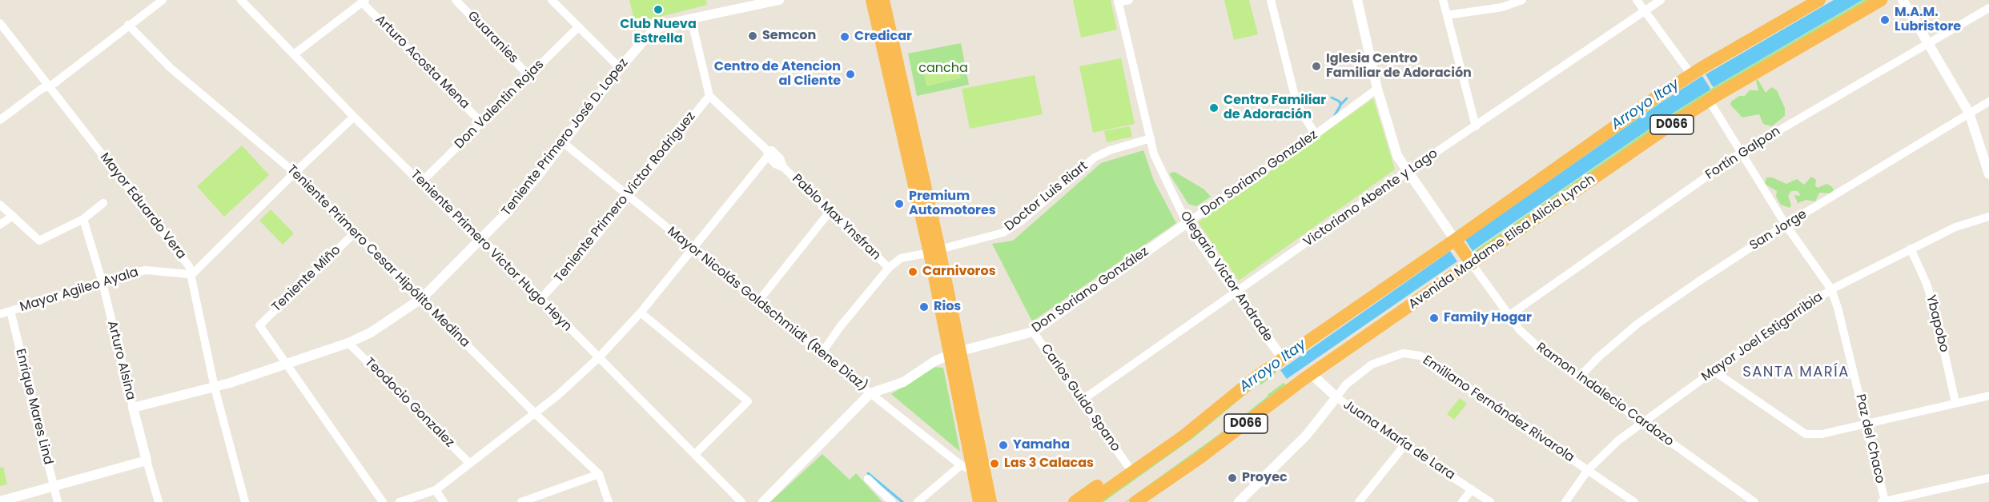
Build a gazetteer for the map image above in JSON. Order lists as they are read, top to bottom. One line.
{"streets":{"highway":["D066","Avenida Madame Elisa Alicia Lynch","Ramon Indalecio Cardozo"],"street":["Guaranies","Arturo Acosta Mena","Don Valentin Rojas","Teniente Primero José D. Lopez","Fortín Galpon","Don Soriano Gonzalez","Doctor Luis Riart","Teniente Primero Victor Rodriguez","Victoriano Abente y Lago","Mayor Eduardo Vera","Pablo Max Ynsfran","San Jorge","Teniente Primero Victor Hugo Heyn","Teniente Primero Cesar Hipólito Medina","Olegario Victor Andrade","Teniente Miño","Mayor Agileo Ayala","Don Soriano González","Mayor Nicolás Goldschmidt (Rene Diaz)","Ybapobo","Mayor Joel Estigarribia","Arturo Alsina","Carlos Guido Spano","Teodocio Gonzalez","Enrique Mares Lind","Emiliano Fernández Rivarola","Paz del Chaco","Juana María de Lara"]},"crossings":[["Guaranies","Don Valentin Rojas"],["Arturo Acosta Mena","Don Valentin Rojas"],["Don Valentin Rojas","Teniente Primero Victor Hugo Heyn"],["D066","Olegario Victor Andrade"],["D066","Ramon Indalecio Cardozo"],["Teniente Primero José D. Lopez","Mayor Eduardo Vera"],["Teniente Primero José D. Lopez","Teniente Primero Victor Hugo Heyn"],["Teniente Primero José D. Lopez","Teniente Primero Cesar Hipólito Medina"],["Teniente Primero José D. Lopez","Teniente Miño"],["Teniente Primero José D. Lopez","Mayor Nicolás Goldschmidt (Rene Diaz)"],["Teniente Primero José D. Lopez","Arturo Alsina"],["Teniente Primero José D. Lopez","Teodocio Gonzalez"],["Fortín Galpon","Ramon Indalecio Cardozo"],["Fortín Galpon","Paz del Chaco"],["Don Soriano Gonzalez","Olegario Victor Andrade"],["Don Soriano Gonzalez","Don Soriano González"],["Doctor Luis Riart","Pablo Max Ynsfran"],["Doctor Luis Riart","Olegario Victor Andrade"],["Teniente Primero Victor Rodriguez","Teniente Primero Victor Hugo Heyn"],["Teniente Primero Victor Rodriguez","Mayor Nicolás Goldschmidt (Rene Diaz)"],["Victoriano Abente y Lago","Olegario Victor Andrade"],["Victoriano Abente y Lago","Carlos Guido Spano"],["Mayor Eduardo Vera","Mayor Agileo Ayala"],["San Jorge","Ramon Indalecio Cardozo"],["San Jorge","Paz del Chaco"],["Avenida Madame Elisa Alicia Lynch","Ramon Indalecio Cardozo"],["Avenida Madame Elisa Alicia Lynch","Paz del Chaco"],["Avenida Madame Elisa Alicia Lynch","Juana María de Lara"],["Teniente Primero Cesar Hipólito Medina","Teniente Miño"],["Olegario Victor Andrade","Don Soriano González"],["Mayor Agileo Ayala","Arturo Alsina"],["Mayor Agileo Ayala","Enrique Mares Lind"],["Don Soriano González","Carlos Guido Spano"],["Ybapobo","Mayor Joel Estigarribia"],["Mayor Joel Estigarribia","Ramon Indalecio Cardozo"],["Mayor Joel Estigarribia","Emiliano Fernández Rivarola"],["Mayor Joel Estigarribia","Paz del Chaco"],["Emiliano Fernández Rivarola","Juana María de Lara"]],"districts":["SANTA MARÍA"],"water":["Arroyo Itay"],"parks":["cancha"],"places":["Club Nueva Estrella","M.A.M. Lubristore","Semcon","Credicar","Iglesia Centro Familiar de Adoración","Centro de Atencion al Cliente","Centro Familiar de Adoración","Premium Automotores","Carnivoros","Rios","Family Hogar","Yamaha","Las 3 Calacas","Proyec"]}
